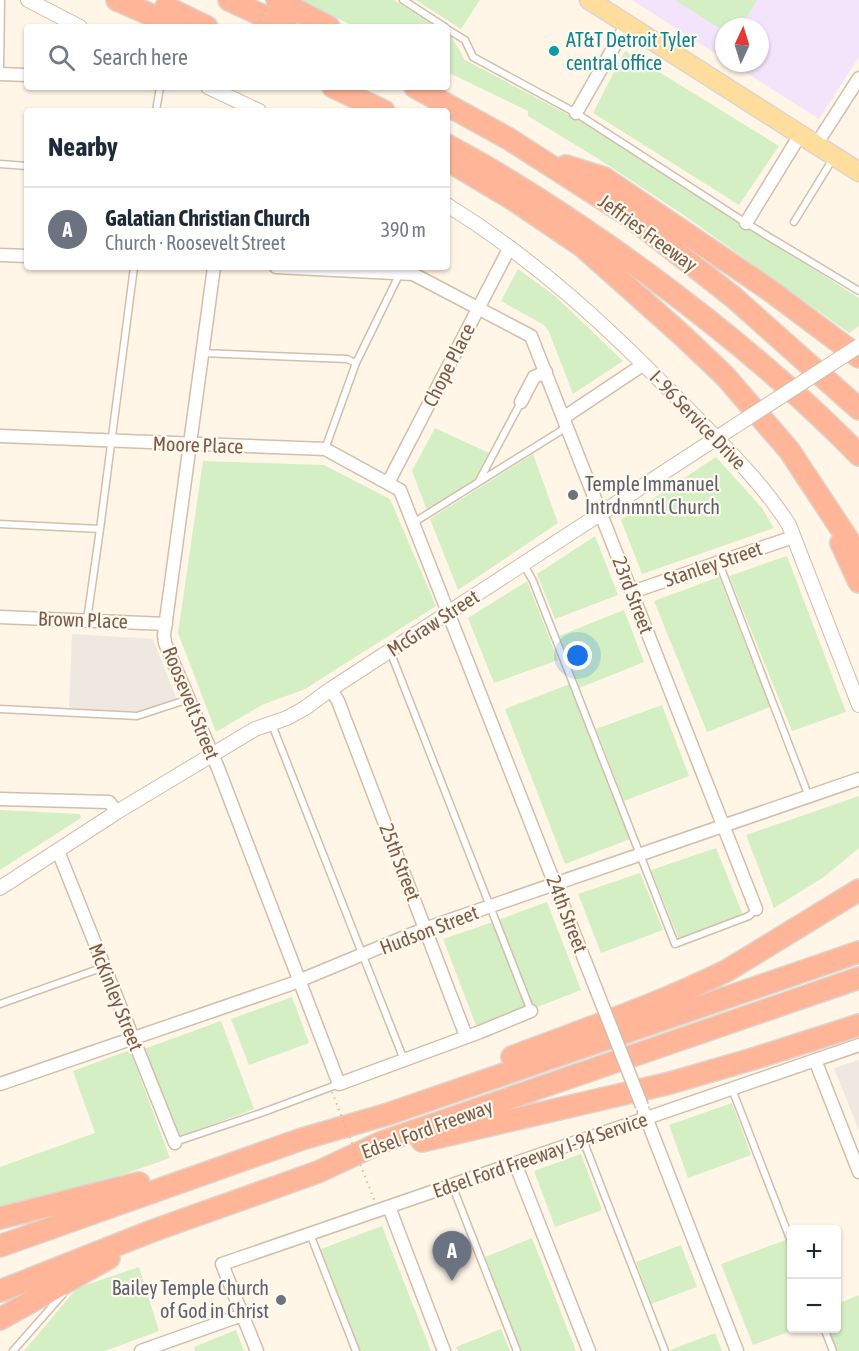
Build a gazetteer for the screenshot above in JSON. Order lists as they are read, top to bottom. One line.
{"streets":{"highway":["Jeffries Freeway","Edsel Ford Freeway"],"street":["Chope Place","I- 96 Service Drive","Moore Place","Stanley Street","23rd Street","Brown Place","McGraw Street","Roosevelt Street","25th Street","24th Street","Hudson Street","McKinley Street","Edsel Ford Freeway I-94 Service"]},"crossings":[["Chope Place","I- 96 Service Drive"],["Chope Place","Moore Place"],["Chope Place","23rd Street"],["Chope Place","24th Street"],["I- 96 Service Drive","Stanley Street"],["I- 96 Service Drive","McGraw Street"],["Moore Place","Roosevelt Street"],["Moore Place","24th Street"],["Stanley Street","23rd Street"],["23rd Street","McGraw Street"],["23rd Street","Hudson Street"],["Brown Place","Roosevelt Street"],["McGraw Street","Roosevelt Street"],["McGraw Street","25th Street"],["McGraw Street","24th Street"],["McGraw Street","McKinley Street"],["Roosevelt Street","Hudson Street"],["25th Street","Hudson Street"],["24th Street","Hudson Street"],["24th Street","Edsel Ford Freeway I-94 Service"],["Hudson Street","McKinley Street"]],"places":["AT&T Detroit Tyler central office","Temple Immanuel Intrdnmntl Church","Bailey Temple Church of God in Christ"],"north":"top","page":{"search":"Search here","heading":"Nearby","list":[{"mark":"A","name":"Galatian Christian Church","note":"Church · Roosevelt Street","value":"390 m"}],"map_buttons":["+","−"],"pins":"A"}}
